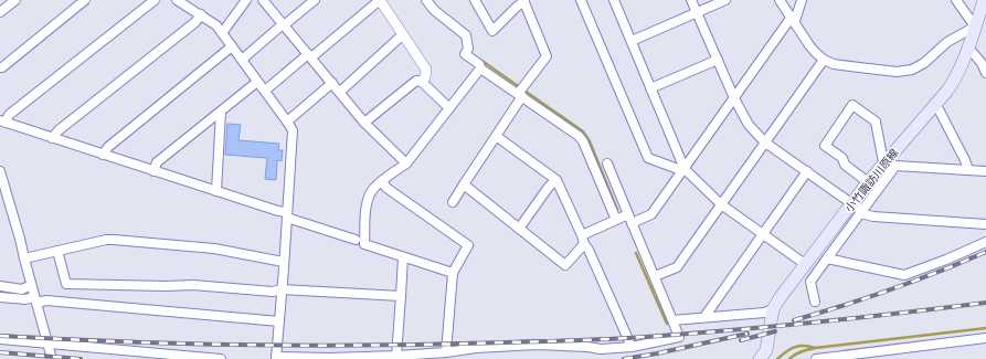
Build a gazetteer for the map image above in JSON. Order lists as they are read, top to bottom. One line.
{"streets":{"main road":["小竹諏訪川原線"]}}
